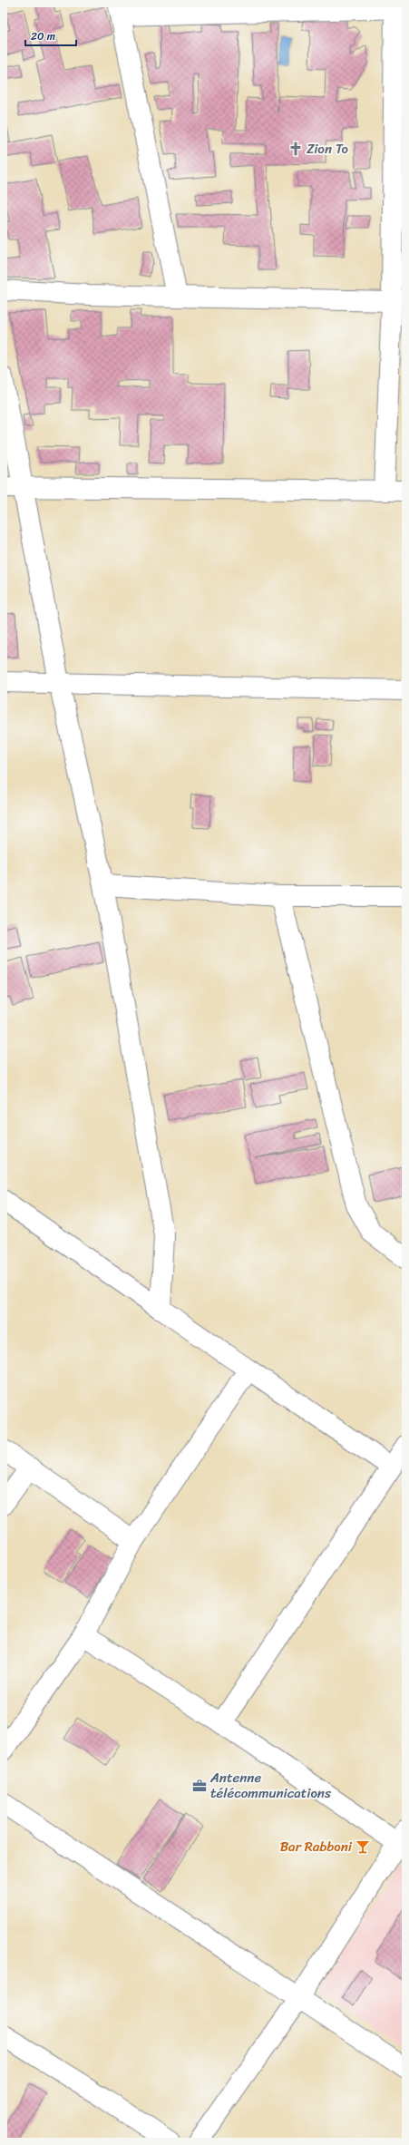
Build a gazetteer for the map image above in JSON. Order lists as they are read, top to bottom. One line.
{"places":{"church":["Zion To"],"office":["Antenne télécommunications"],"bar":["Bar Rabboni"]},"scale_bar":"20 m"}
